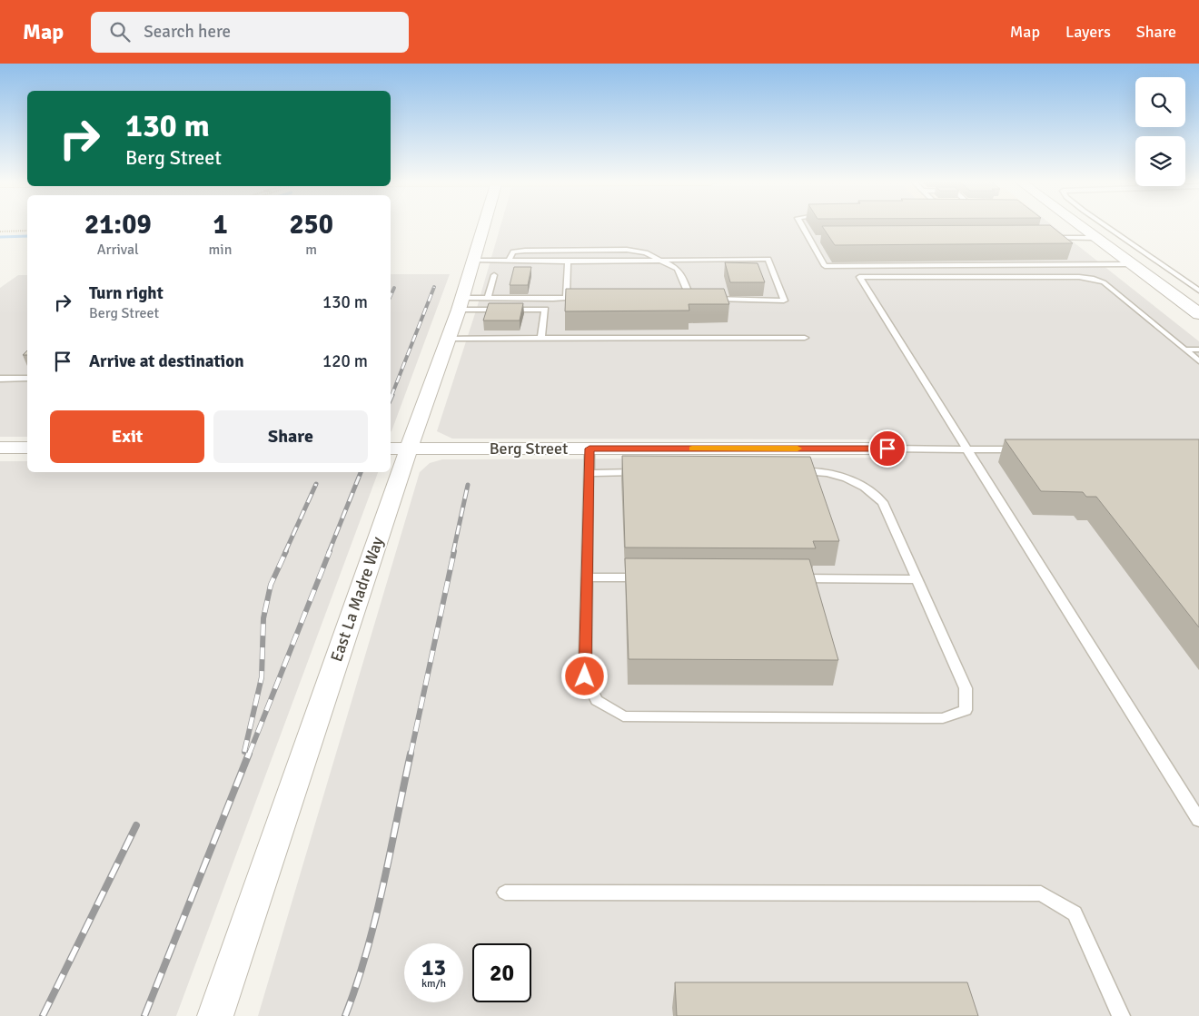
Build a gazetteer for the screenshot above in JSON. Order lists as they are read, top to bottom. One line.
{"streets":{"street":["Berg Street","East La Madre Way"]},"crossings":[["Berg Street","East La Madre Way"]],"page":{"header":"Map","search":"Search here","nav":["Map","Layers","Share"],"turn":["130 m","Berg Street"],"eta":["21:09","Arrival","1","min","250","m"],"list":[{"name":"Turn right","note":"Berg Street","value":"130 m"},{"name":"Arrive at destination","value":"120 m"}],"buttons":["Exit","Share"],"speed":"13 km/h","limit":"20"}}
